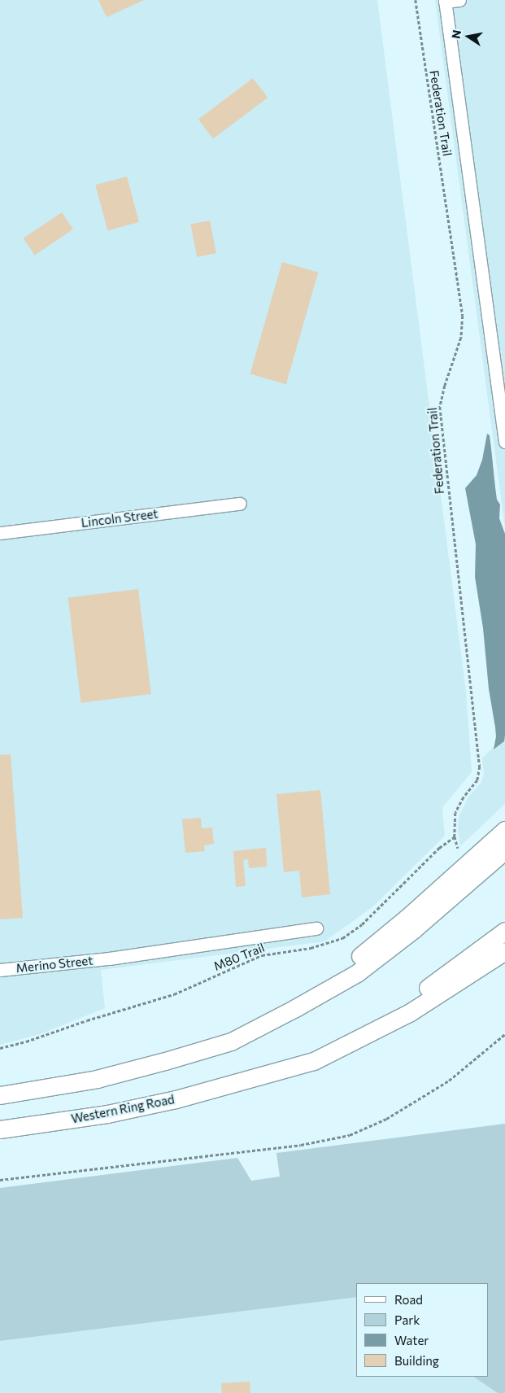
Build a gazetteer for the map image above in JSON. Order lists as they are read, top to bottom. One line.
{"streets":{"highway":["Western Ring Road"],"street":["Lincoln Street","Merino Street"],"path":["Federation Trail","M80 Trail"]},"crossings":[["Federation Trail","M80 Trail"]],"legend":["Road","Park","Water","Building"],"north":"left"}
